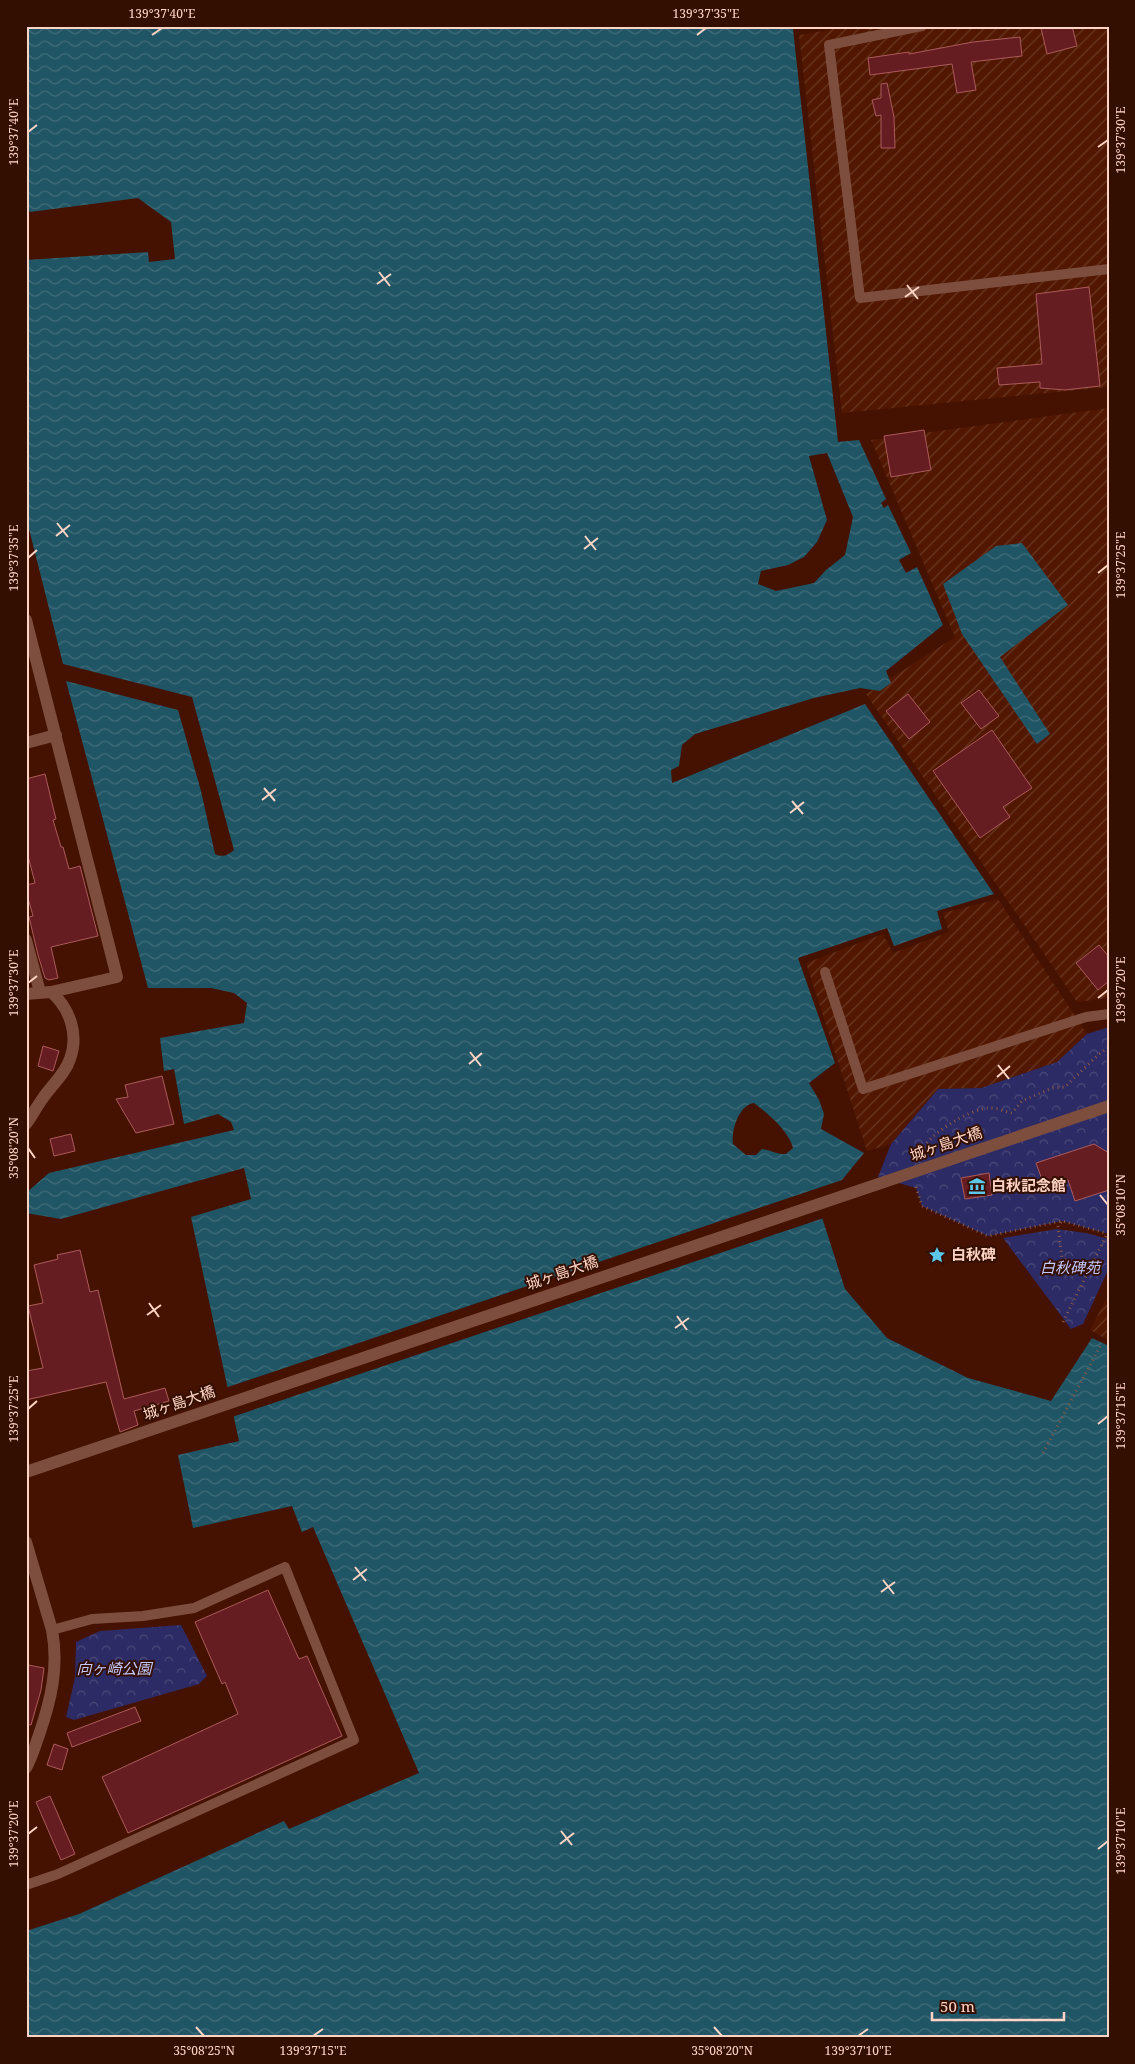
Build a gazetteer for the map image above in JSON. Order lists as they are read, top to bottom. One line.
{"streets":{"street":["城ヶ島大橋"]},"parks":["白秋碑苑","向ヶ崎公園"],"places":{"museum":["白秋記念館"],"place":["白秋碑"]},"scale_bar":"50 m","coordinates":["139°37'40\"E","139°37'35\"E","139°37'30\"E","139°37'25\"E","139°37'20\"E","35°08'20\"N","35°08'10\"N","139°37'15\"E","139°37'10\"E","35°08'25\"N"]}
